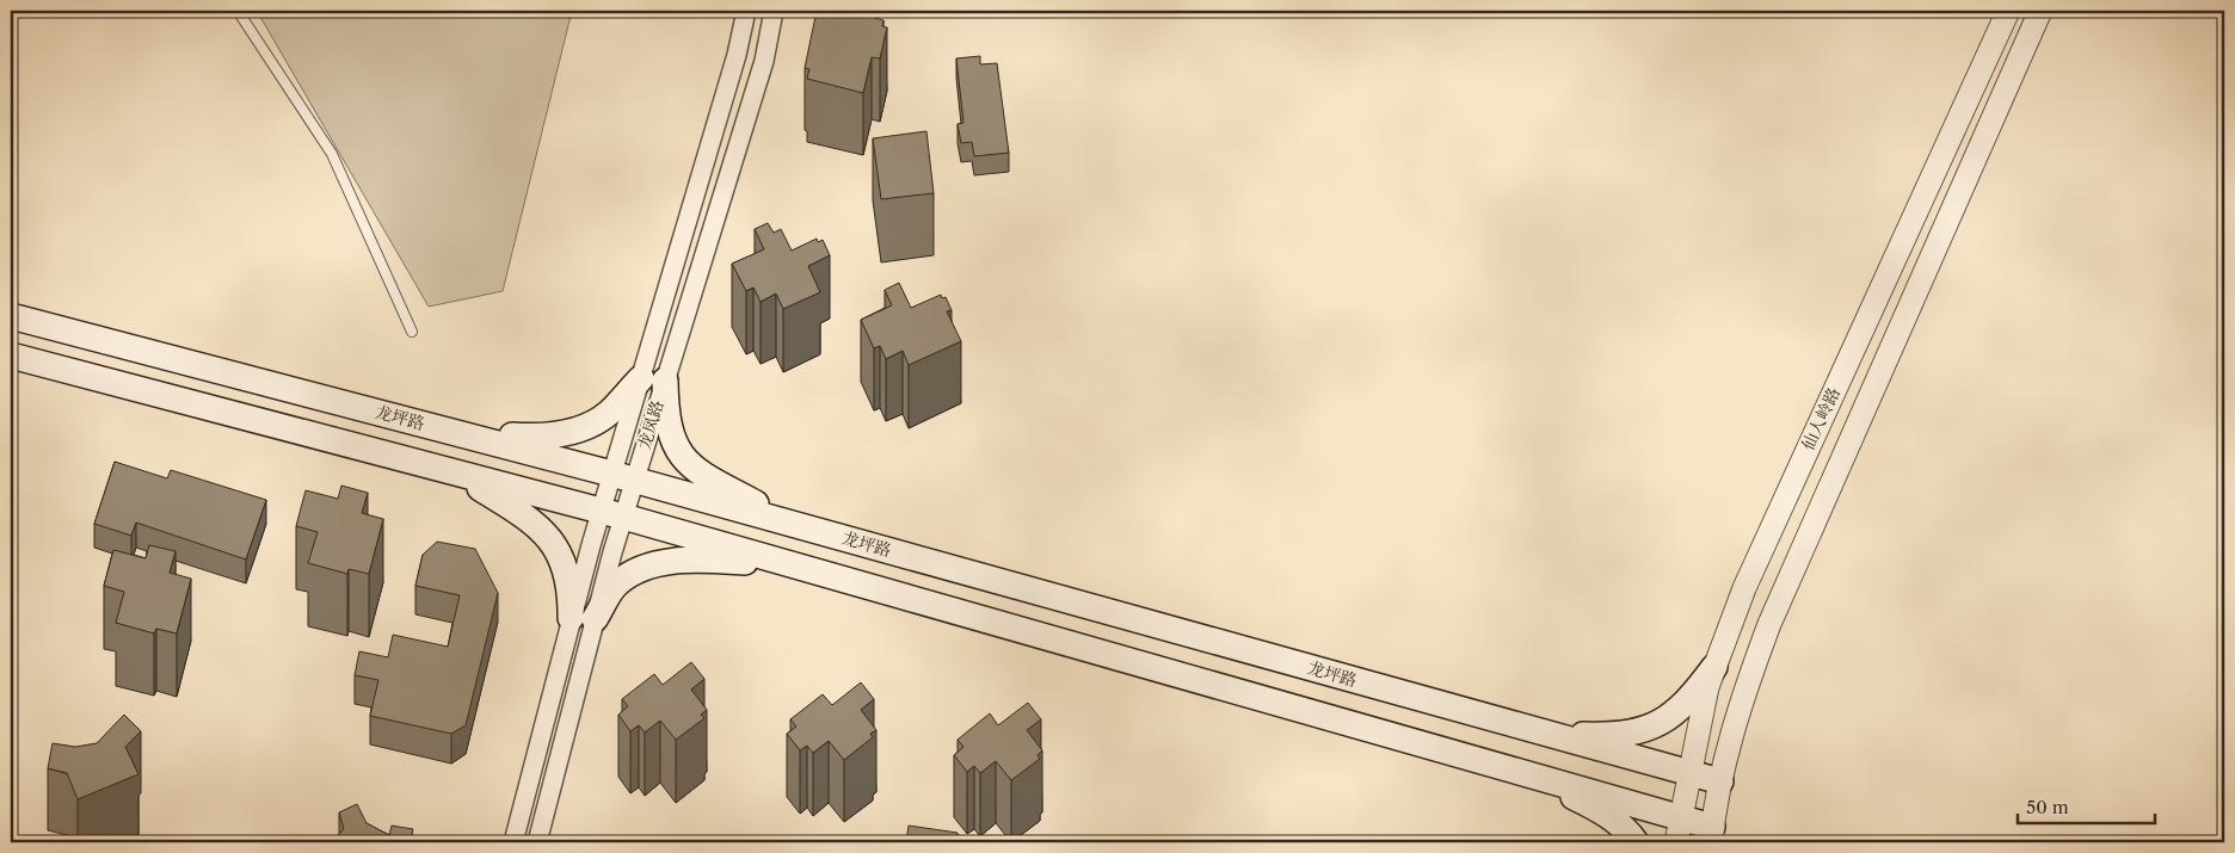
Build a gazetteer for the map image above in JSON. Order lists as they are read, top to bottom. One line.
{"streets":{"main road":["龙坪路"],"street":["仙人岭路","龙凤路"]},"crossings":[["龙坪路","仙人岭路"],["龙坪路","龙凤路"]],"scale_bar":"50 m"}
